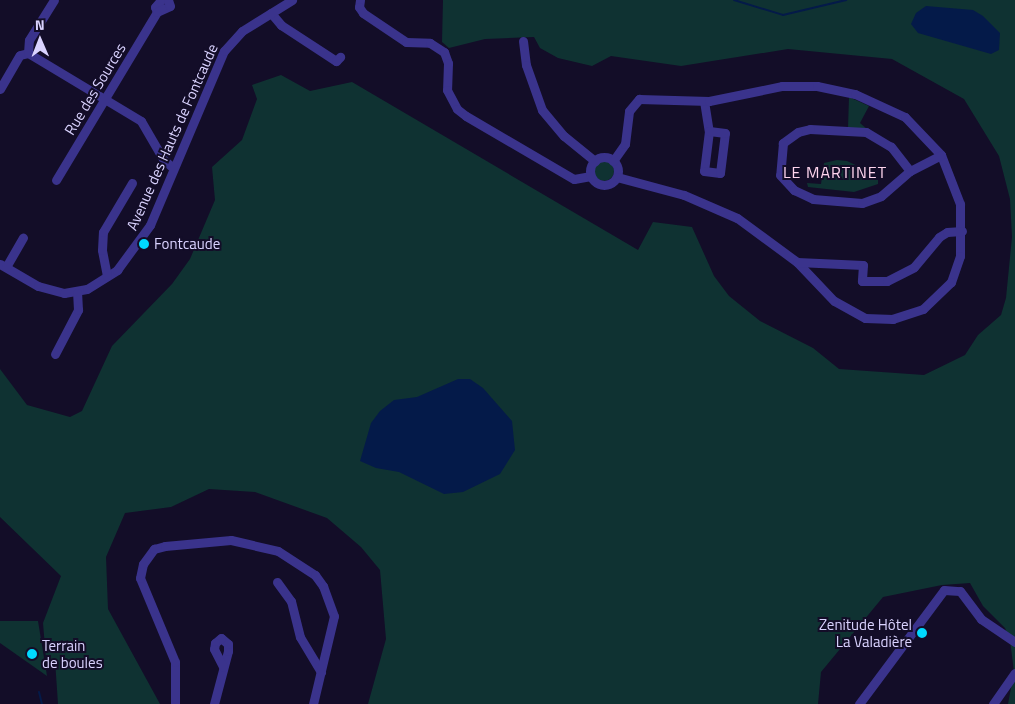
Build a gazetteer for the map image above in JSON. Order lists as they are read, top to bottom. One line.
{"streets":{"street":["Rue des Sources","Avenue des Hauts de Fontcaude"]},"districts":["LE MARTINET"],"places":["Fontcaude","Zenitude Hôtel La Valadière","Terrain de boules"],"north":"top"}
